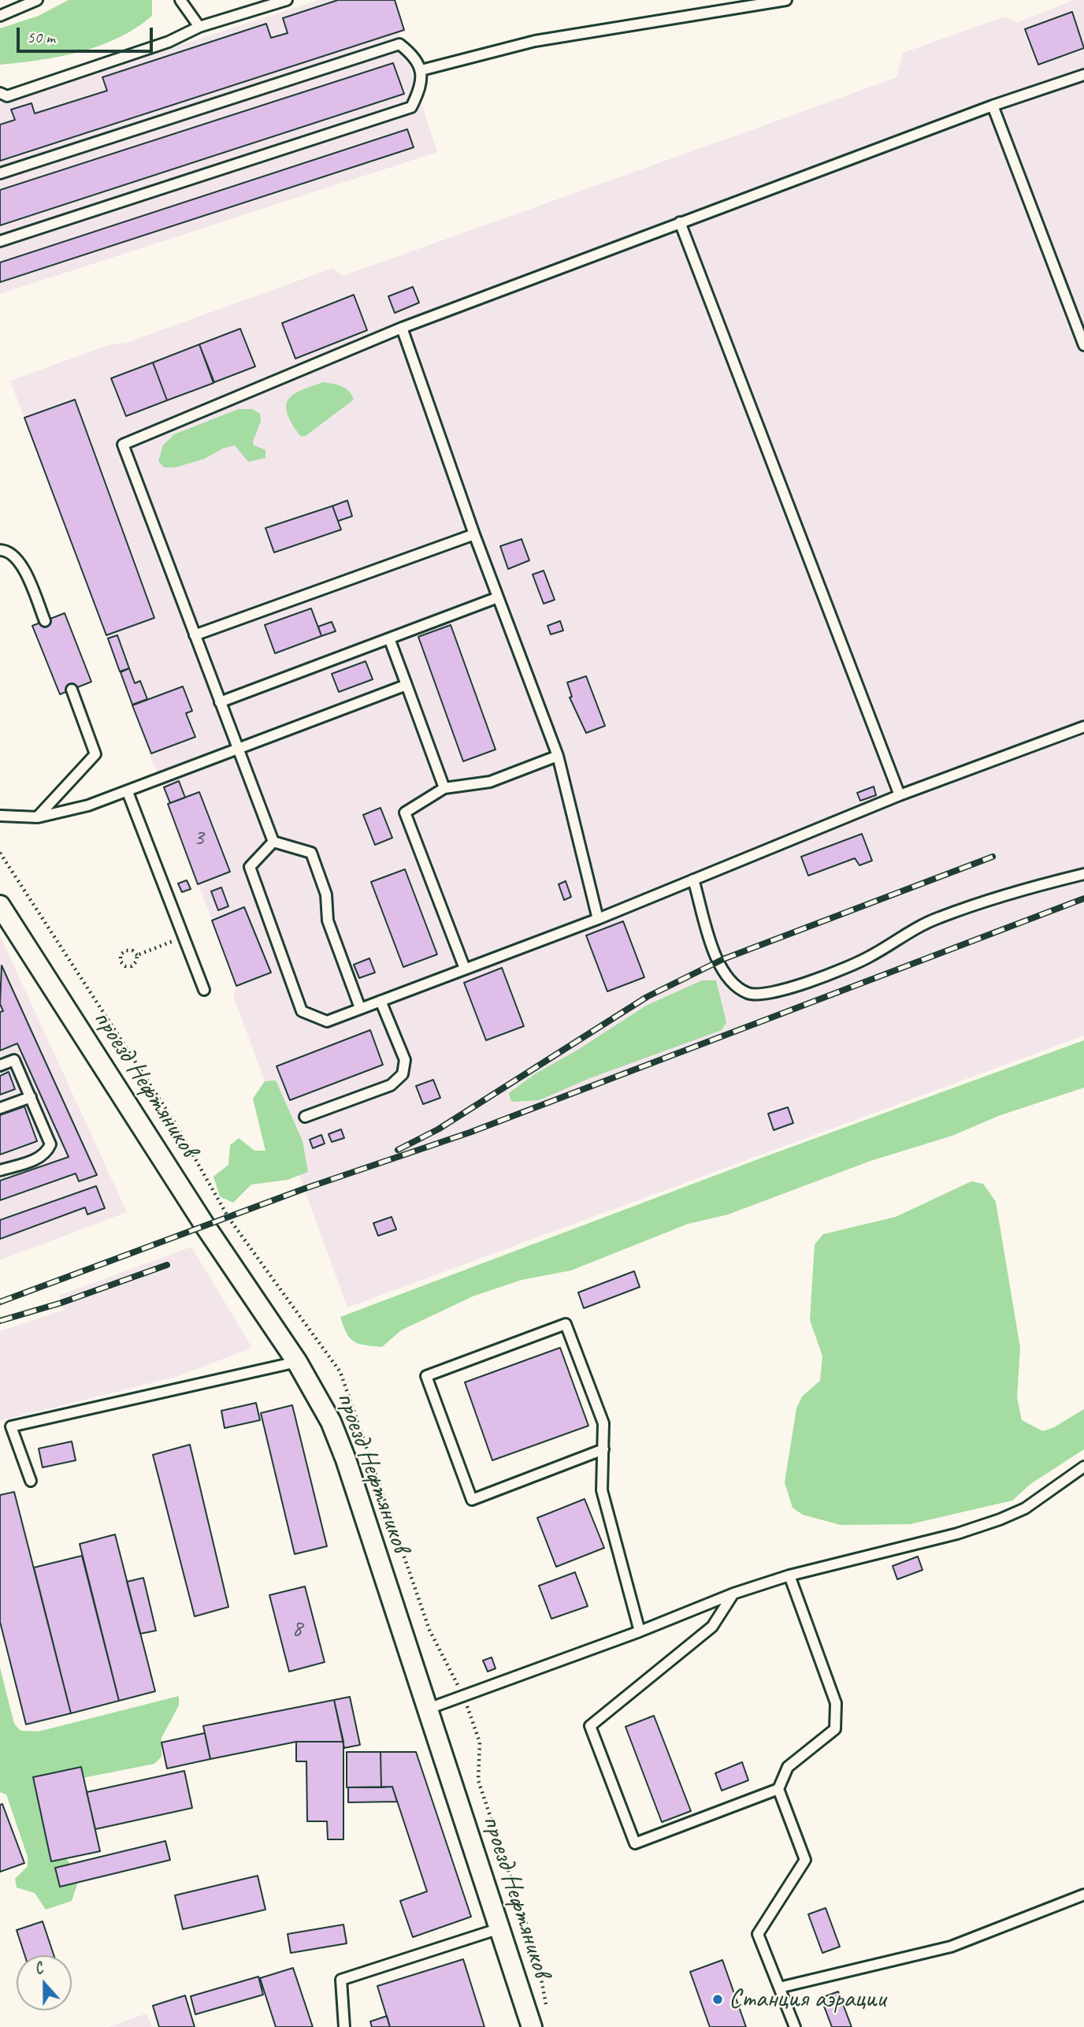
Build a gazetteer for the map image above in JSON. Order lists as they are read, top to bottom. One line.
{"streets":{"street":["проезд Нефтяников"]},"places":["Станция аэрации"],"house_numbers":["3","8"],"scale_bar":"50 m","north":"top"}
